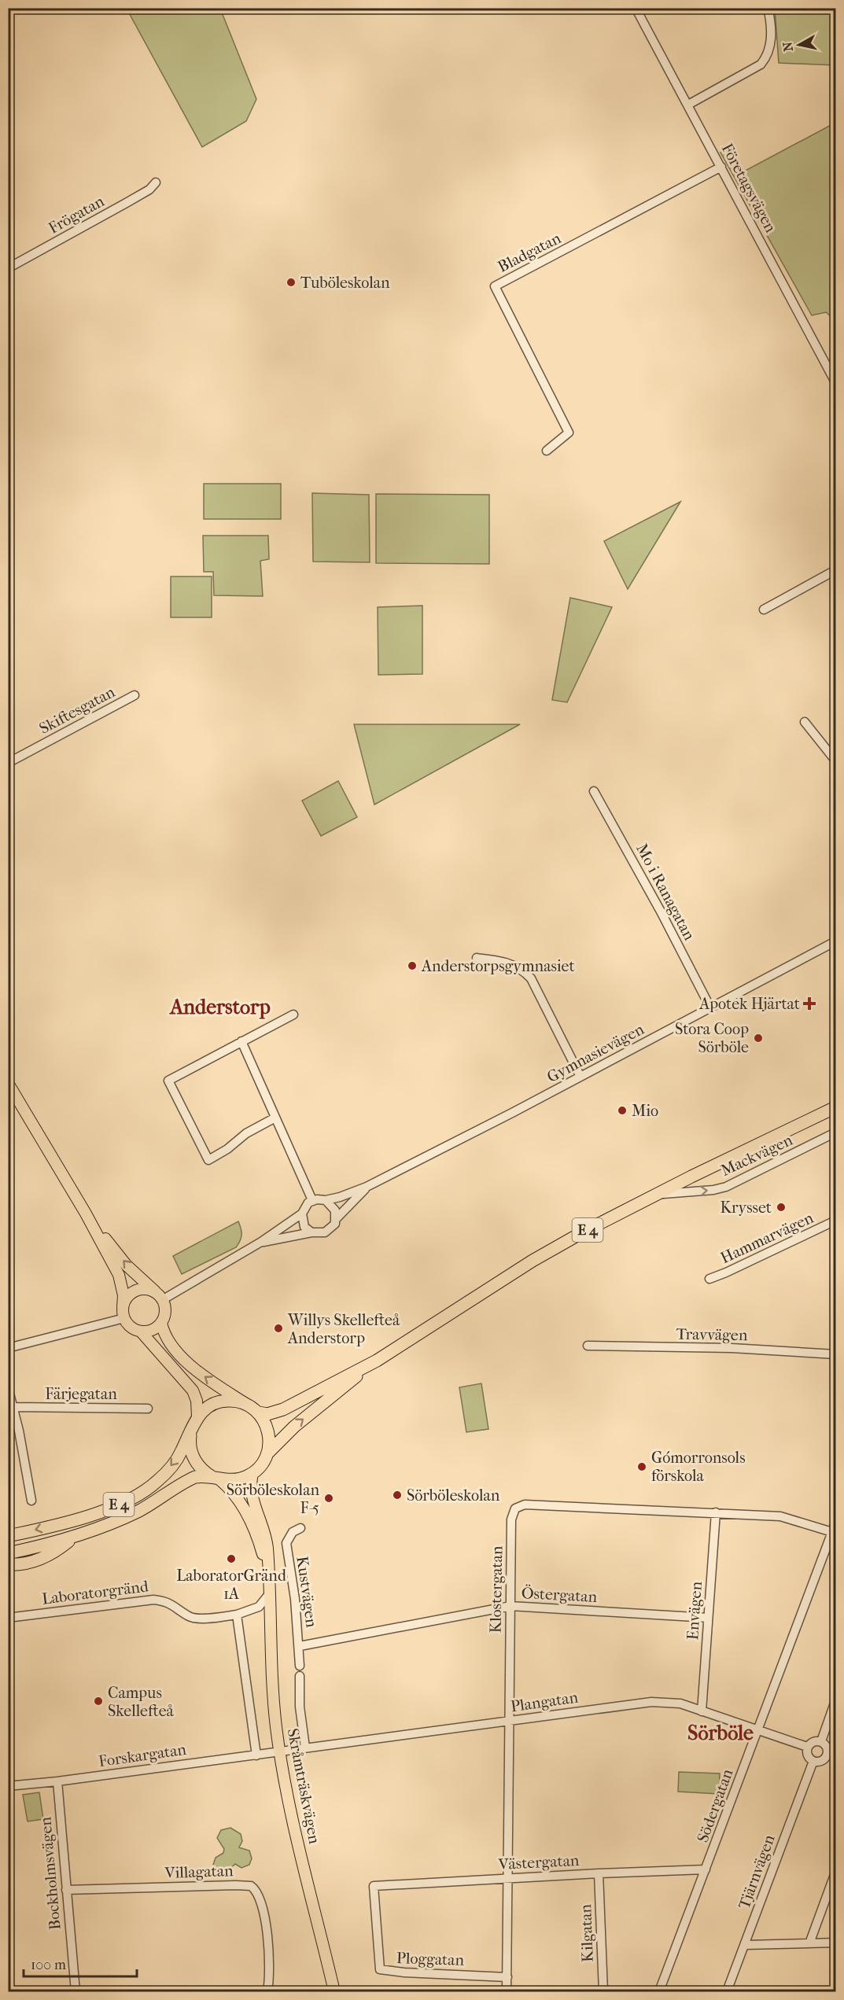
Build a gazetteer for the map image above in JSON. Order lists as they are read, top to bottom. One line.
{"streets":{"highway":["E 4"],"main road":["Skråmträskvägen"],"street":["Företagsvägen","Frögatan","Bladgatan","Skiftesgatan","Mo i Ranagatan","Gymnasievägen","Mackvägen","Hammarvägen","Travvägen","Färjegatan","Klostergatan","Kustvägen","Laboratorgränd","Östergatan","Envägen","Plangatan","Forskargatan","Södergatan","Västergatan","Villagatan","Tjärnvägen","Bockholmsvägen","Kilgatan","Ploggatan"]},"crossings":[["Företagsvägen","Bladgatan"],["Mo i Ranagatan","Gymnasievägen"],["Mackvägen","E 4"],["E 4","Skråmträskvägen"],["Klostergatan","Östergatan"],["Klostergatan","Envägen"],["Klostergatan","Plangatan"],["Klostergatan","Södergatan"],["Klostergatan","Västergatan"],["Klostergatan","Ploggatan"],["Kustvägen","Östergatan"],["Laboratorgränd","Skråmträskvägen"],["Östergatan","Envägen"],["Envägen","Plangatan"],["Plangatan","Forskargatan"],["Plangatan","Skråmträskvägen"],["Plangatan","Södergatan"],["Plangatan","Tjärnvägen"],["Forskargatan","Skråmträskvägen"],["Forskargatan","Bockholmsvägen"],["Södergatan","Västergatan"],["Västergatan","Kilgatan"],["Västergatan","Ploggatan"],["Villagatan","Bockholmsvägen"]],"one_way":["Mackvägen"],"districts":["Anderstorp","Sörböle"],"places":{"other":["Tuböleskolan","Anderstorpsgymnasiet","Stora Coop Sörböle","Mio","Krysset","Willys Skellefteå Anderstorp","Gómorronsols förskola","Sörböleskolan","Sörböleskolan F-5","LaboratorGränd 1A","Campus Skellefteå"],"health":["Apotek Hjärtat"]},"scale_bar":"100 m","north":"left"}
